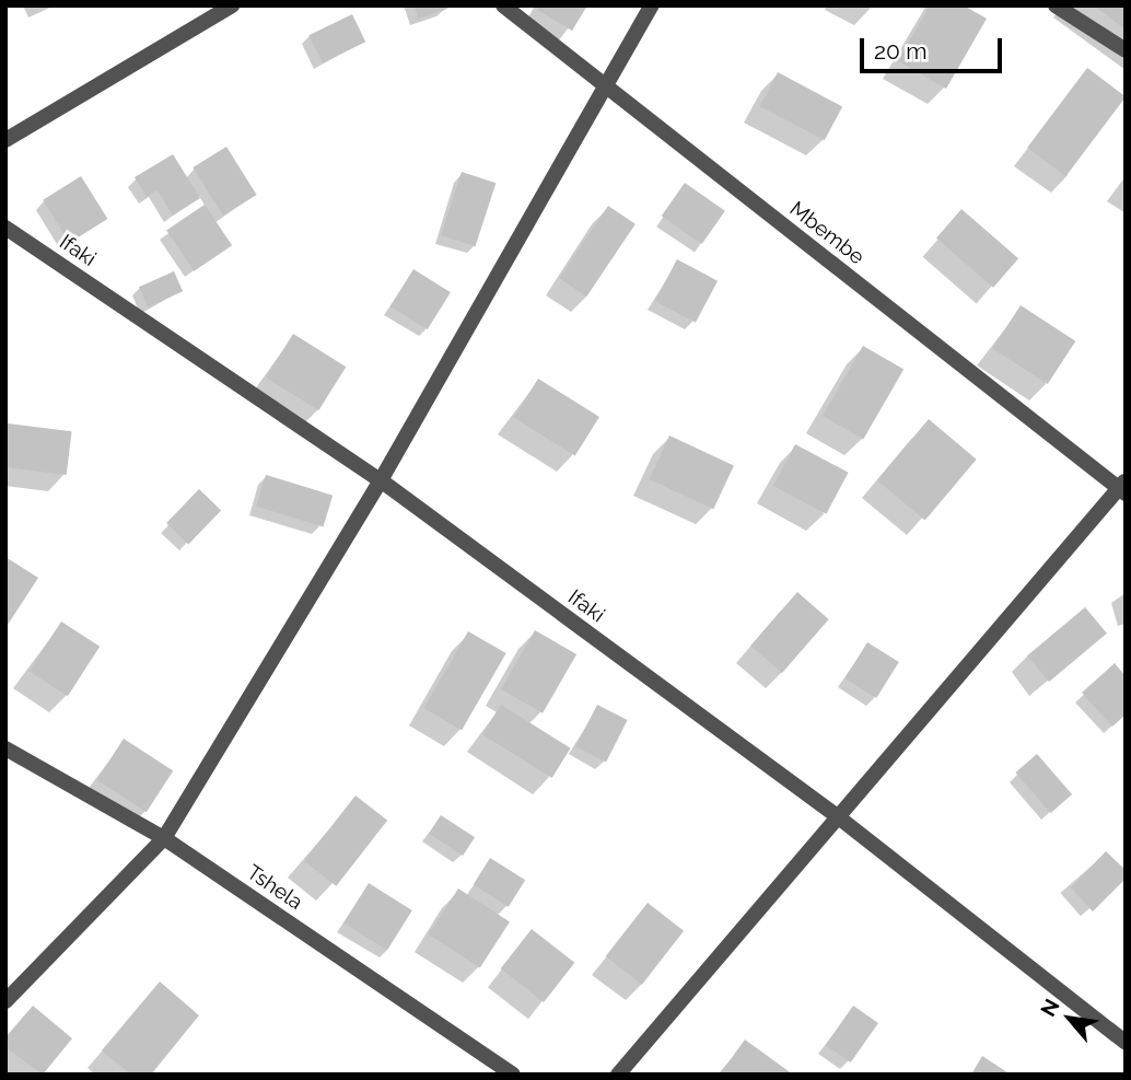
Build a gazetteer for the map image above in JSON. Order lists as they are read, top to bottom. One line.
{"streets":{"street":["Mbembe","Ifaki","Tshela"]},"scale_bar":"20 m","north":"top left"}
